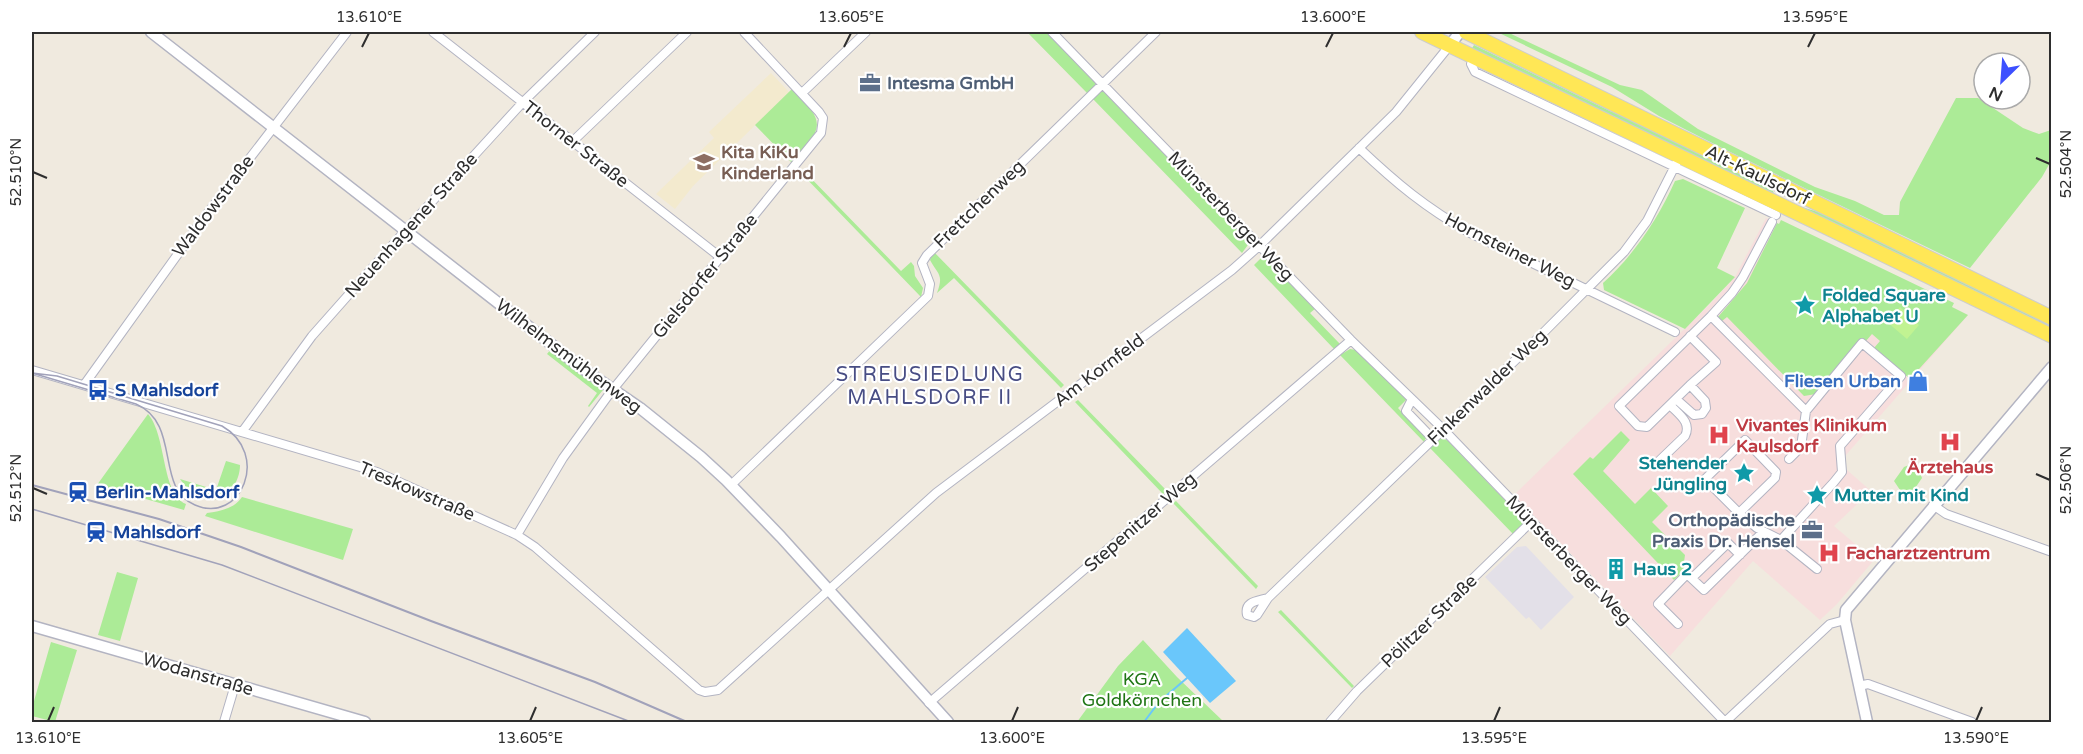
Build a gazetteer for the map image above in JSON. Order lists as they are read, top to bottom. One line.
{"streets":{"main road":["Alt-Kaulsdorf"],"street":["Thorner Straße","Frettchenweg","Waldowstraße","Münsterberger Weg","Neuenhagener Straße","Hornsteiner Weg","Gielsdorfer Straße","Wilhelmsmühlenweg","Am Kornfeld","Finkenwalder Weg","Treskowstraße","Stepenitzer Weg","Pölitzer Straße","Wodanstraße"]},"crossings":[["Thorner Straße","Neuenhagener Straße"],["Thorner Straße","Gielsdorfer Straße"],["Alt-Kaulsdorf","Am Kornfeld"],["Alt-Kaulsdorf","Finkenwalder Weg"],["Frettchenweg","Münsterberger Weg"],["Frettchenweg","Wilhelmsmühlenweg"],["Waldowstraße","Wilhelmsmühlenweg"],["Waldowstraße","Treskowstraße"],["Münsterberger Weg","Am Kornfeld"],["Münsterberger Weg","Finkenwalder Weg"],["Münsterberger Weg","Stepenitzer Weg"],["Münsterberger Weg","Pölitzer Straße"],["Neuenhagener Straße","Wilhelmsmühlenweg"],["Neuenhagener Straße","Treskowstraße"],["Hornsteiner Weg","Am Kornfeld"],["Hornsteiner Weg","Finkenwalder Weg"],["Gielsdorfer Straße","Wilhelmsmühlenweg"],["Gielsdorfer Straße","Treskowstraße"],["Wilhelmsmühlenweg","Am Kornfeld"],["Wilhelmsmühlenweg","Stepenitzer Weg"],["Am Kornfeld","Treskowstraße"]],"districts":["STREUSIEDLUNG MAHLSDORF II"],"parks":["KGA Goldkörnchen"],"places":{"office":["Intesma GmbH","Orthopädische Praxis Dr. Hensel"],"school or university":["Kita KiKu Kinderland"],"place":["Folded Square Alphabet U","Stehender Jüngling","Mutter mit Kind"],"shop":["Fliesen Urban"],"bus stop":["S Mahlsdorf"],"hospital":["Vivantes Klinikum Kaulsdorf","Ärztehaus","Facharztzentrum"],"station":["Berlin-Mahlsdorf","Mahlsdorf"],"building":["Haus 2"]},"north":"bottom left","coordinates":["13.610°E","13.605°E","13.600°E","13.595°E","52.504°N","52.510°N","52.506°N","52.512°N","13.590°E"]}
